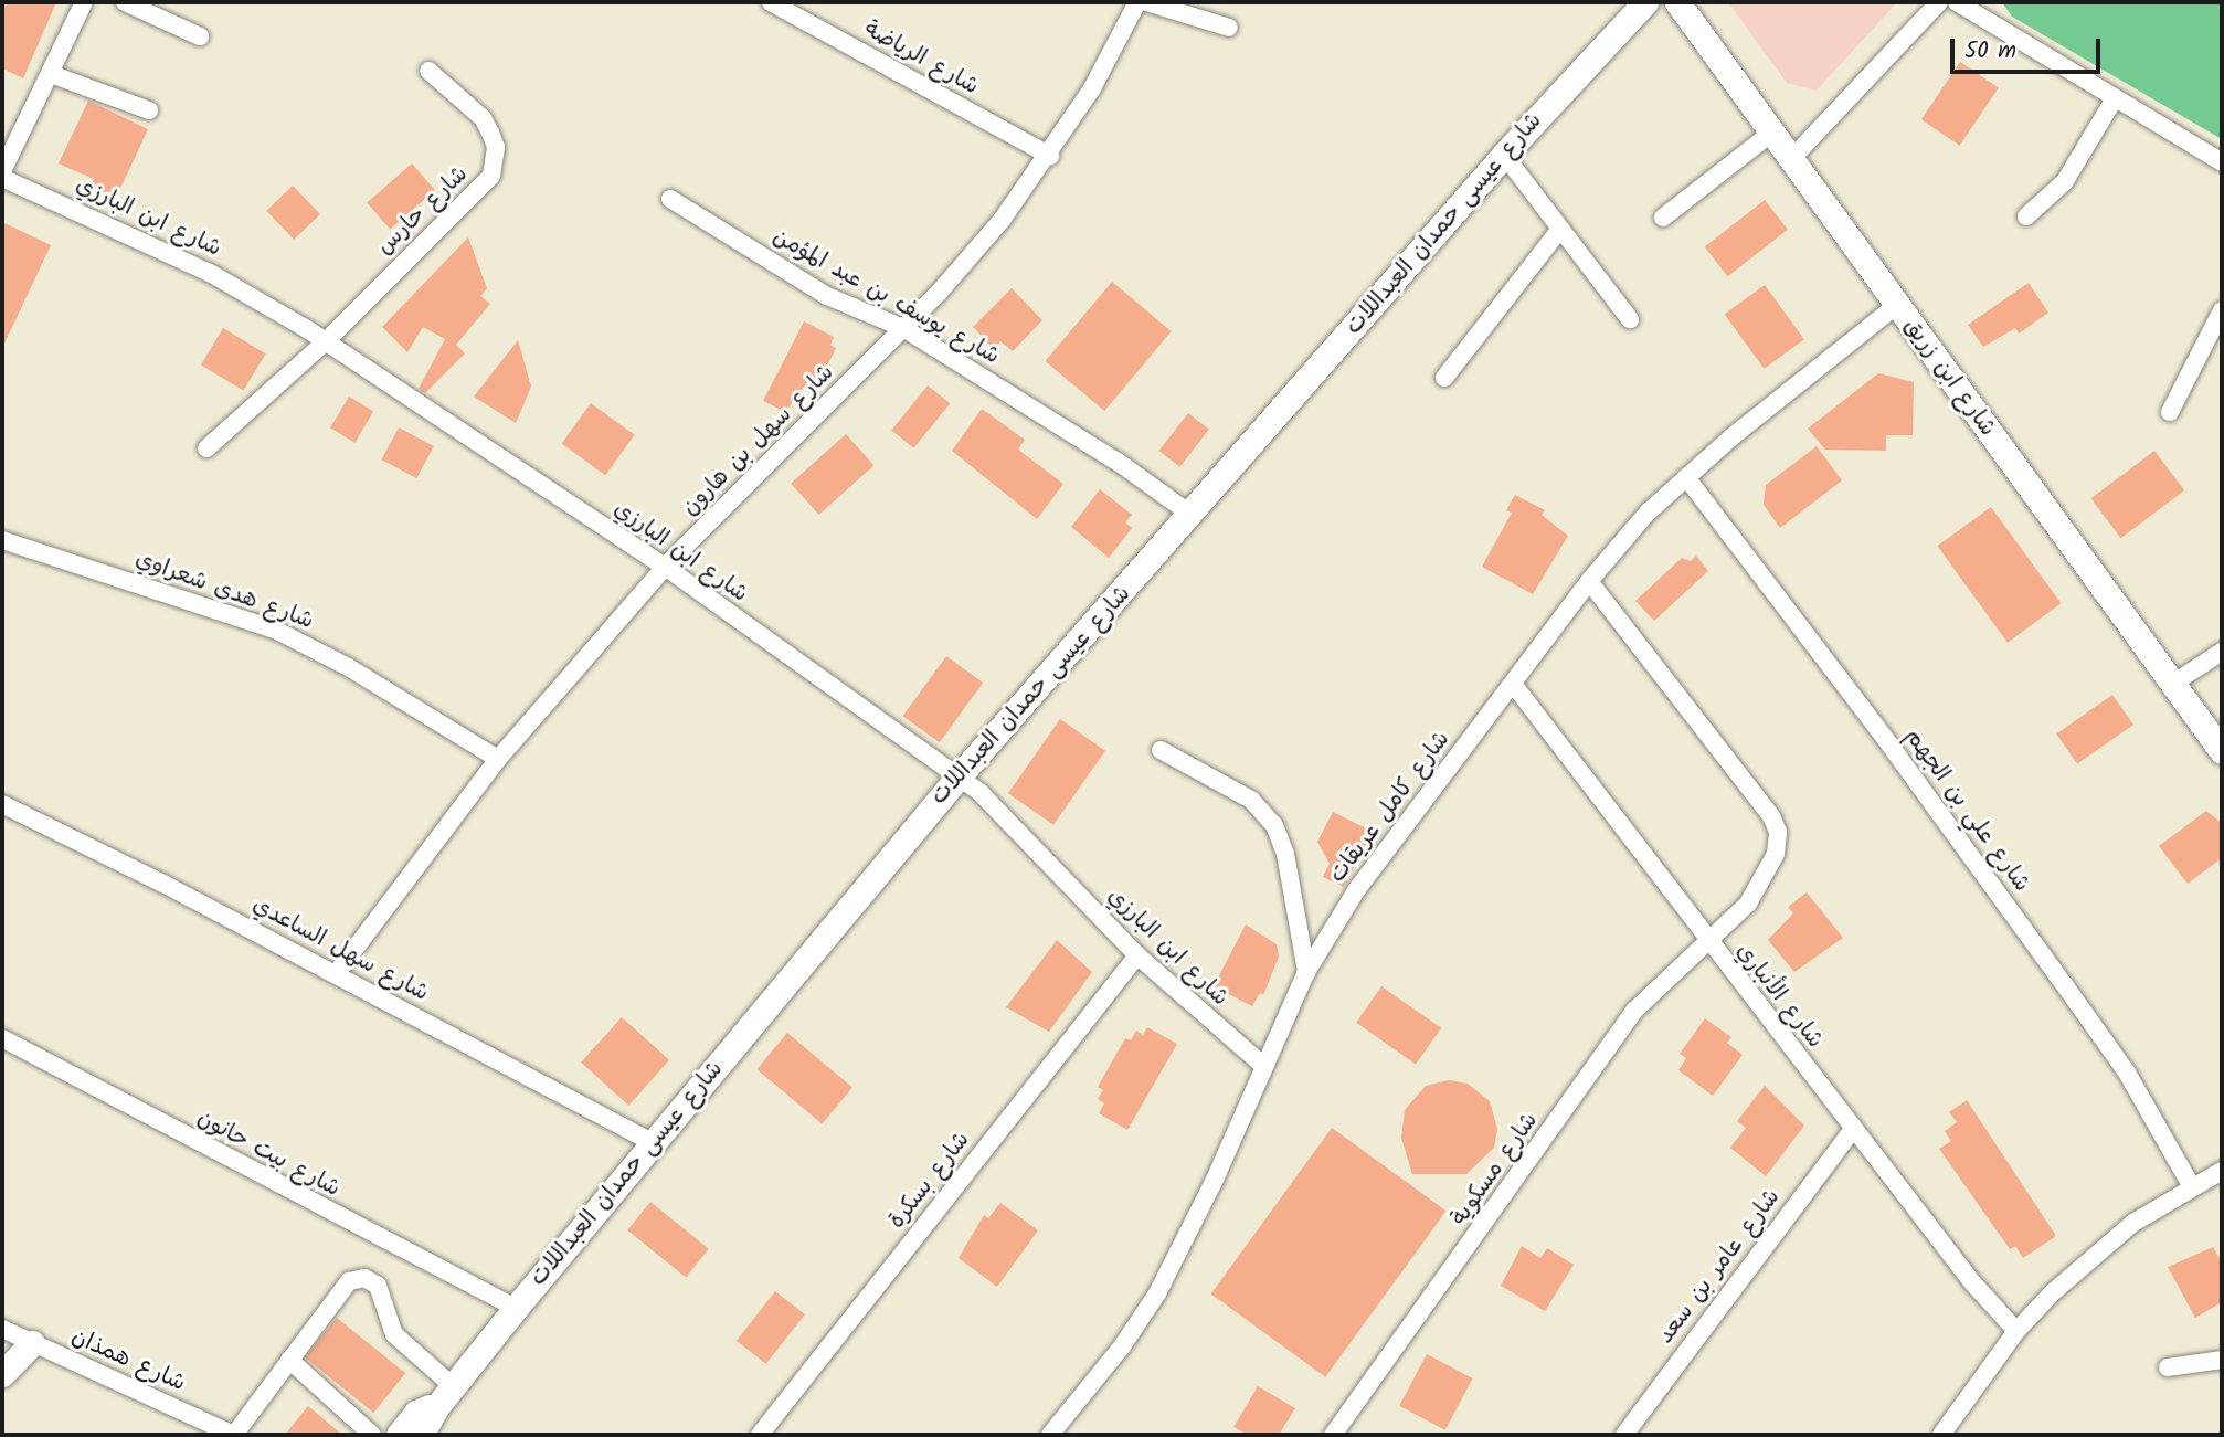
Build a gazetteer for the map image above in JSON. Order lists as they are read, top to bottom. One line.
{"streets":{"street":["شارع الرياضة","شارع حارس","شارع ابن البارزي","شارع عيسى حمدان العبداللات","شارع يوسف بن عبد المؤمن","شارع ابن زريق","شارع سهل بن هارون","شارع هدى شعراوي","شارع كامل عريقات","شارع علي بن الجهم","شارع سهل الساعدي","شارع الأنباري","شارع بيت حانون","شارع مسكوية","شارع بسكرة","شارع عامر بن سعد","شارع همذان"]},"crossings":[["شارع الرياضة","شارع سهل بن هارون"],["شارع حارس","شارع ابن البارزي"],["شارع ابن البارزي","شارع عيسى حمدان العبداللات"],["شارع ابن البارزي","شارع سهل بن هارون"],["شارع ابن البارزي","شارع كامل عريقات"],["شارع ابن البارزي","شارع بسكرة"],["شارع عيسى حمدان العبداللات","شارع يوسف بن عبد المؤمن"],["شارع عيسى حمدان العبداللات","شارع سهل الساعدي"],["شارع عيسى حمدان العبداللات","شارع بيت حانون"],["شارع يوسف بن عبد المؤمن","شارع سهل بن هارون"],["شارع ابن زريق","شارع كامل عريقات"],["شارع سهل بن هارون","شارع هدى شعراوي"],["شارع سهل بن هارون","شارع سهل الساعدي"],["شارع كامل عريقات","شارع علي بن الجهم"],["شارع كامل عريقات","شارع الأنباري"],["شارع كامل عريقات","شارع مسكوية"],["شارع الأنباري","شارع مسكوية"],["شارع الأنباري","شارع عامر بن سعد"]],"scale_bar":"50 m"}
